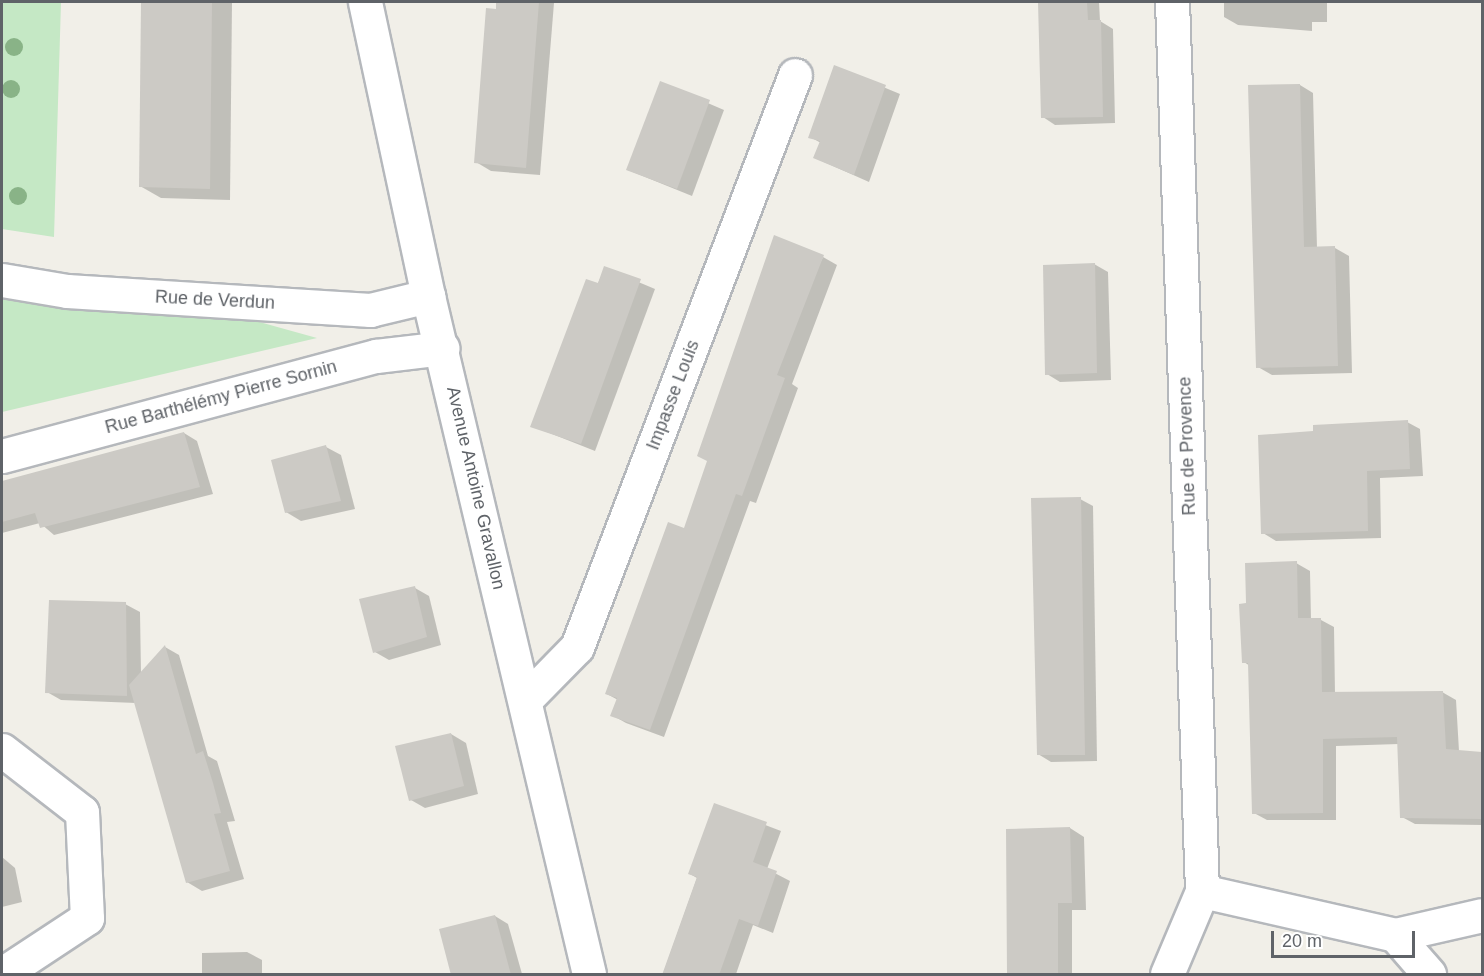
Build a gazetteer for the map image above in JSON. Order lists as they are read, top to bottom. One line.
{"streets":{"street":["Rue de Verdun","Impasse Louis","Rue Barthélémy Pierre Sornin","Rue de Provence","Avenue Antoine Gravallon"]},"crossings":[["Rue de Verdun","Avenue Antoine Gravallon"],["Impasse Louis","Avenue Antoine Gravallon"],["Rue Barthélémy Pierre Sornin","Avenue Antoine Gravallon"]],"scale_bar":"20 m"}
